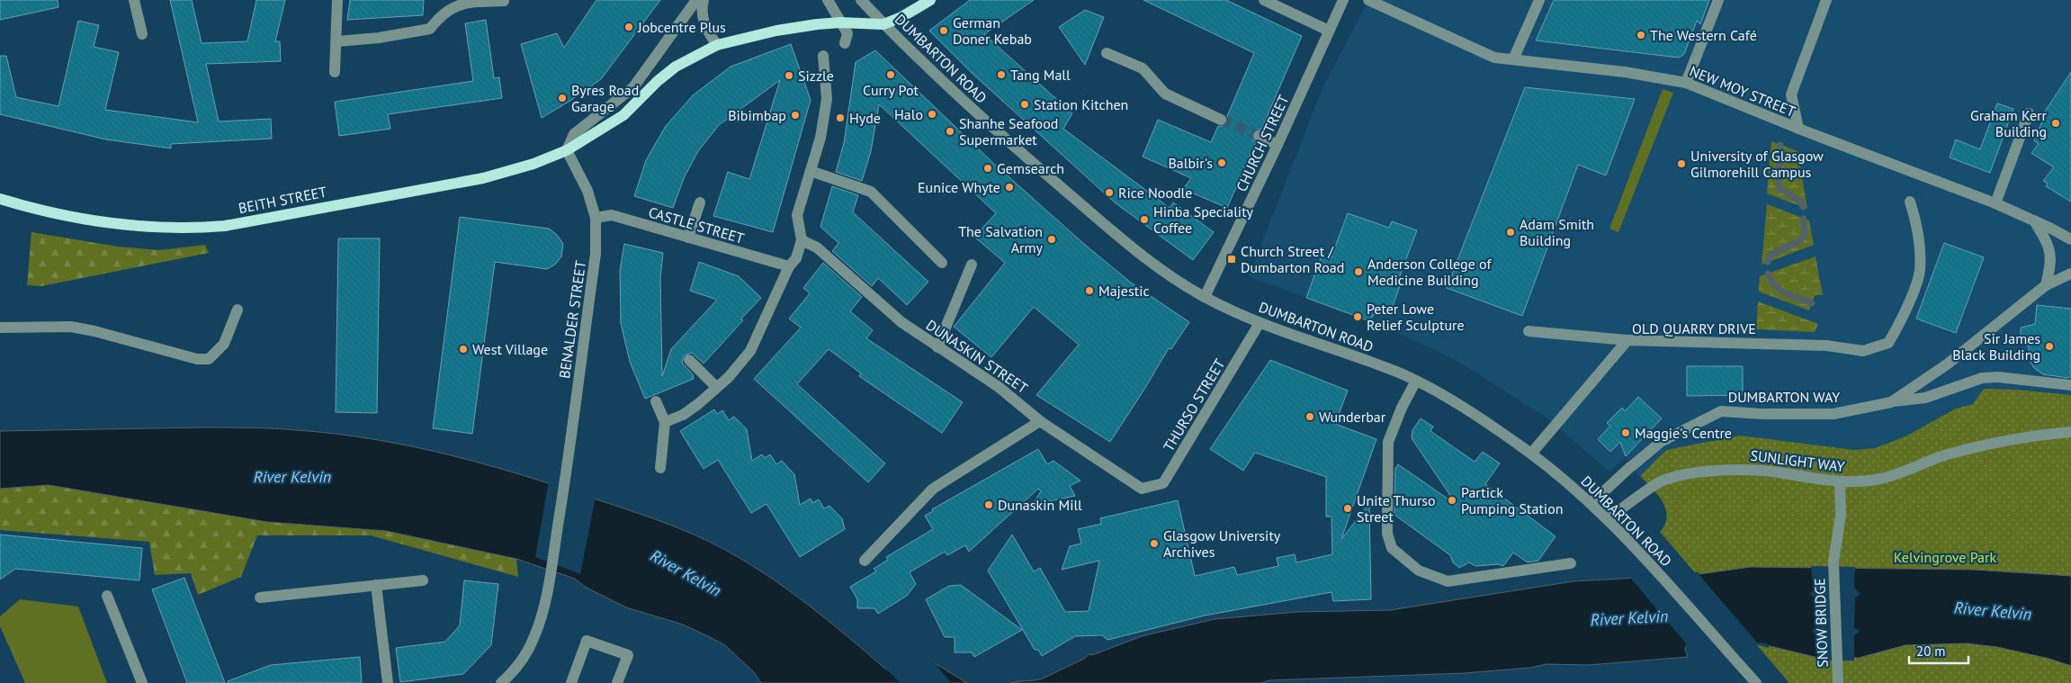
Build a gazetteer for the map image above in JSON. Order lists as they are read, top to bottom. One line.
{"streets":{"main road":["BEITH STREET"],"street":["DUMBARTON ROAD","NEW MOY STREET","CHURCH STREET","CASTLE STREET","BENALDER STREET","OLD QUARRY DRIVE","DUNASKIN STREET","DUMBARTON WAY","THURSO STREET","SUNLIGHT WAY","SNOW BRIDGE"]},"crossings":[["DUMBARTON ROAD","CHURCH STREET"],["DUMBARTON ROAD","BEITH STREET"],["DUMBARTON ROAD","OLD QUARRY DRIVE"],["DUMBARTON ROAD","DUMBARTON WAY"],["DUMBARTON ROAD","THURSO STREET"],["DUMBARTON ROAD","SUNLIGHT WAY"],["BEITH STREET","BENALDER STREET"],["CASTLE STREET","BENALDER STREET"],["DUNASKIN STREET","THURSO STREET"],["SUNLIGHT WAY","SNOW BRIDGE"]],"water":["River Kelvin"],"parks":["Kelvingrove Park"],"places":{"other":["Jobcentre Plus","German Doner Kebab","The Western Café","Curry Pot","Tang Mall","Sizzle","Byres Road Garage","Station Kitchen","Halo","Bibimbap","Hyde","Graham Kerr Building","Shanhe Seafood Supermarket","Balbir's","University of Glasgow Gilmorehill Campus","Gemsearch","Eunice Whyte","Rice Noodle","Hinba Speciality Coffee","Adam Smith Building","The Salvation Army","Anderson College of Medicine Building","Majestic","Peter Lowe Relief Sculpture","Sir James Black Building","West Village","Wunderbar","Maggie's Centre","Partick Pumping Station","Dunaskin Mill","Unite Thurso Street","Glasgow University Archives"],"transit":["Church Street / Dumbarton Road"]},"scale_bar":"20 m"}
